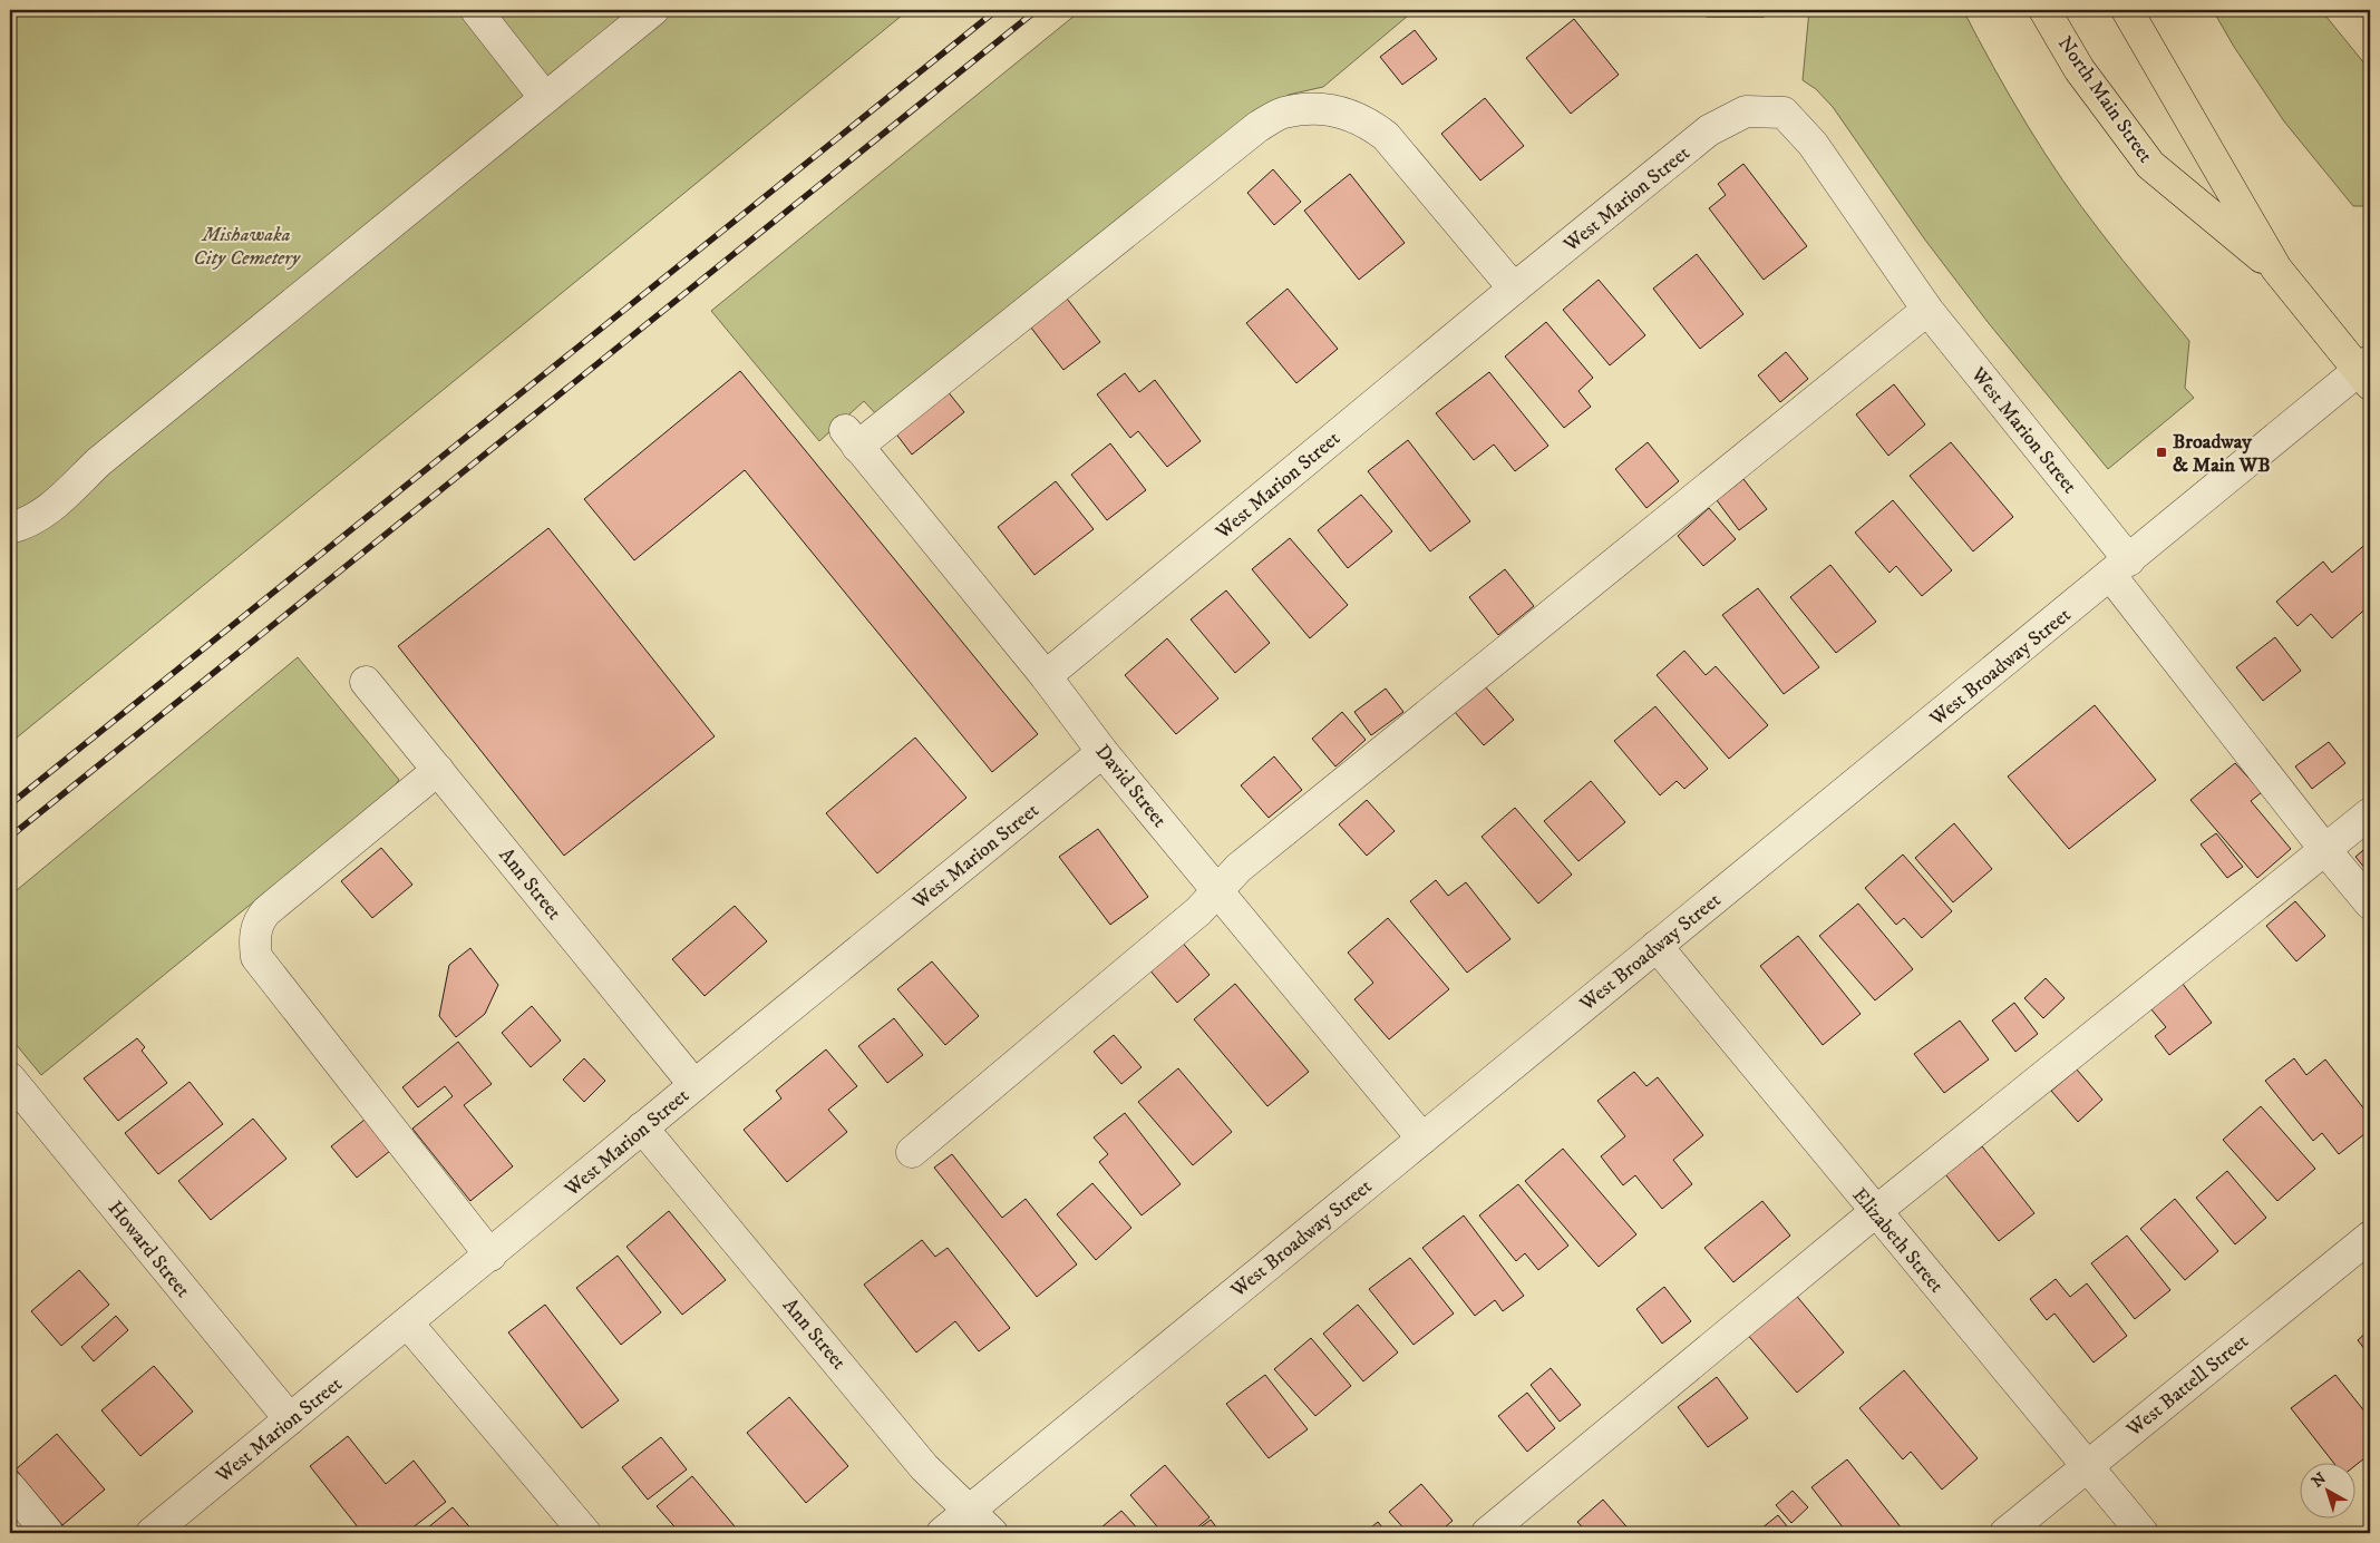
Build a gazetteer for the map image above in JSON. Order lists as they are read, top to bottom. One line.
{"streets":{"main road":["North Main Street"],"street":["West Marion Street","West Broadway Street","David Street","Ann Street","Elizabeth Street","Howard Street","West Battell Street"]},"crossings":[["North Main Street","West Broadway Street"],["West Marion Street","West Broadway Street"],["West Marion Street","David Street"],["West Marion Street","Ann Street"],["West Marion Street","Howard Street"],["West Broadway Street","David Street"],["West Broadway Street","Ann Street"],["West Broadway Street","Elizabeth Street"],["Elizabeth Street","West Battell Street"]],"parks":["Mishawaka City Cemetery"],"places":{"transit":["Broadway & Main WB"]},"north":"top left"}
